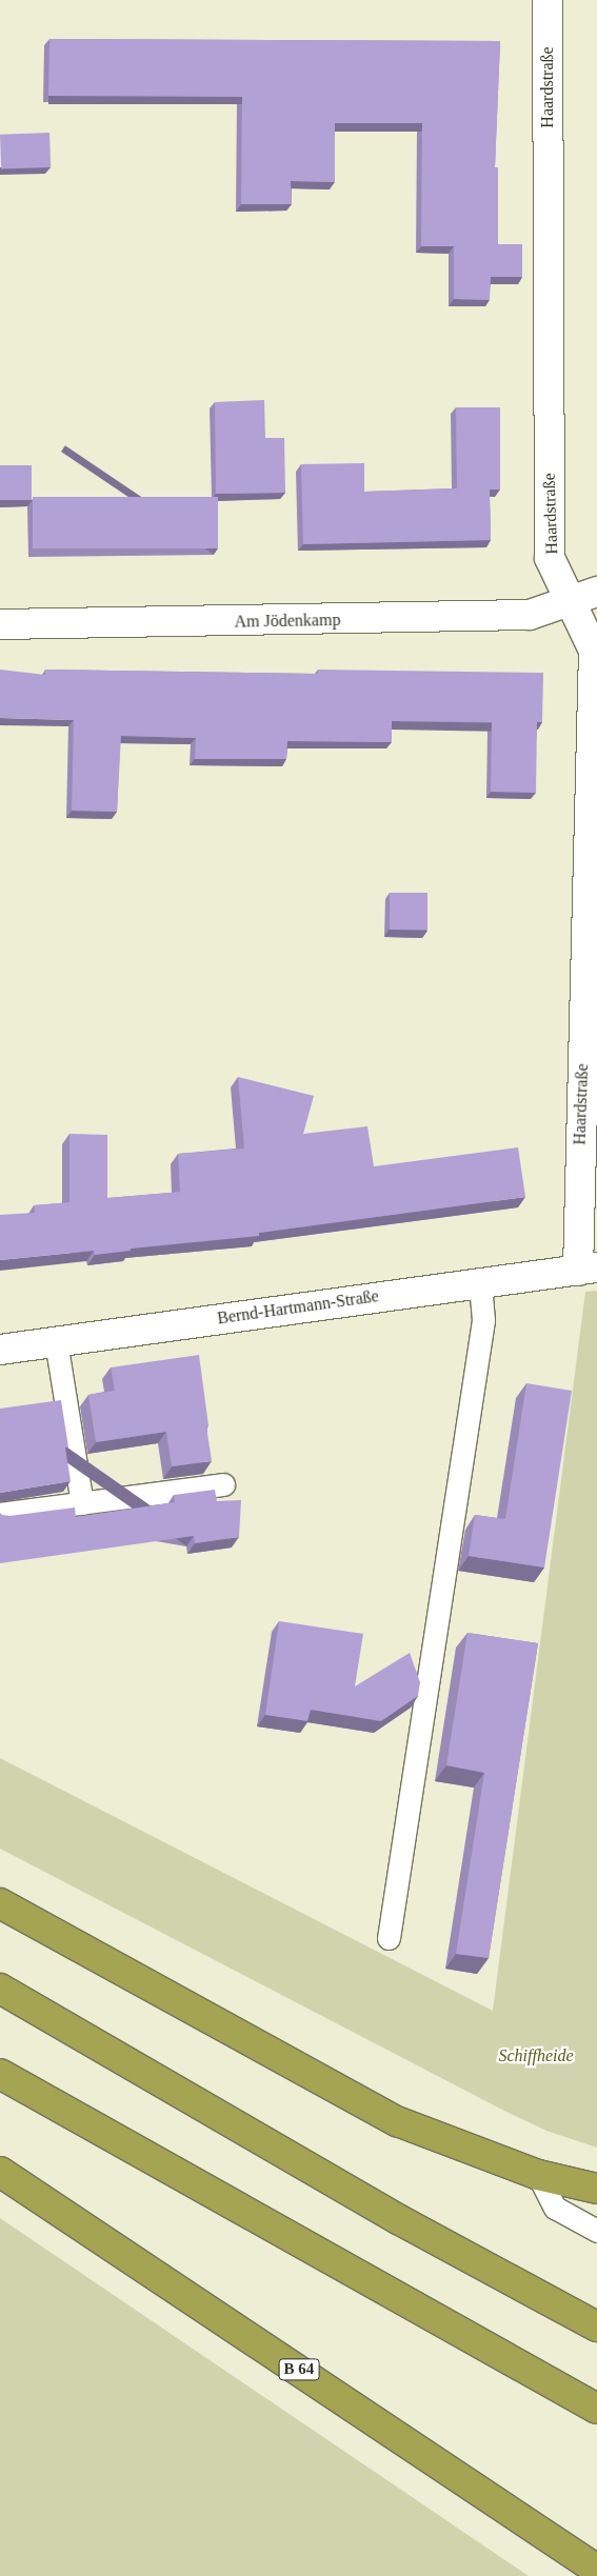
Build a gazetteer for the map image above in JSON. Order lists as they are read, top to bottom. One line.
{"streets":{"highway":["B 64"],"street":["Haardstraße","Am Jödenkamp","Bernd-Hartmann-Straße"]},"crossings":[["Haardstraße","Am Jödenkamp"],["Haardstraße","Bernd-Hartmann-Straße"]],"parks":["Schiffheide"]}
